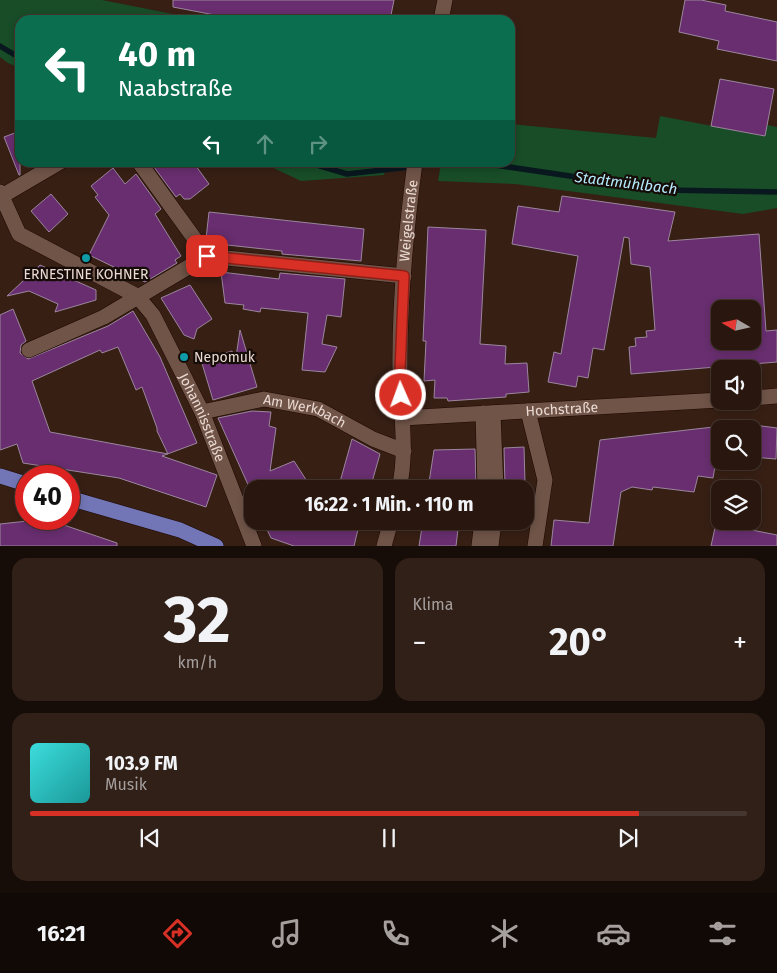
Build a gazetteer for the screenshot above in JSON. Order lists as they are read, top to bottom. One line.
{"streets":{"street":["Weigelstraße","Hochstraße","Am Werkbach","Johannisstraße"]},"crossings":[["Weigelstraße","Hochstraße"],["Weigelstraße","Am Werkbach"],["Am Werkbach","Johannisstraße"]],"water":["Stadtmühlbach"],"places":["ERNESTINE KOHNER","Nepomuk"],"north":"left","page":{"turn":["40 m","Naabstraße"],"limit":"40","trip":"16:22 · 1 Min. · 110 m","tile":[["32","km/h"],"Klima"],"heat":["−","20°","+"],"song":["103.9 FM","Musik"],"tabs":"16:21"}}
